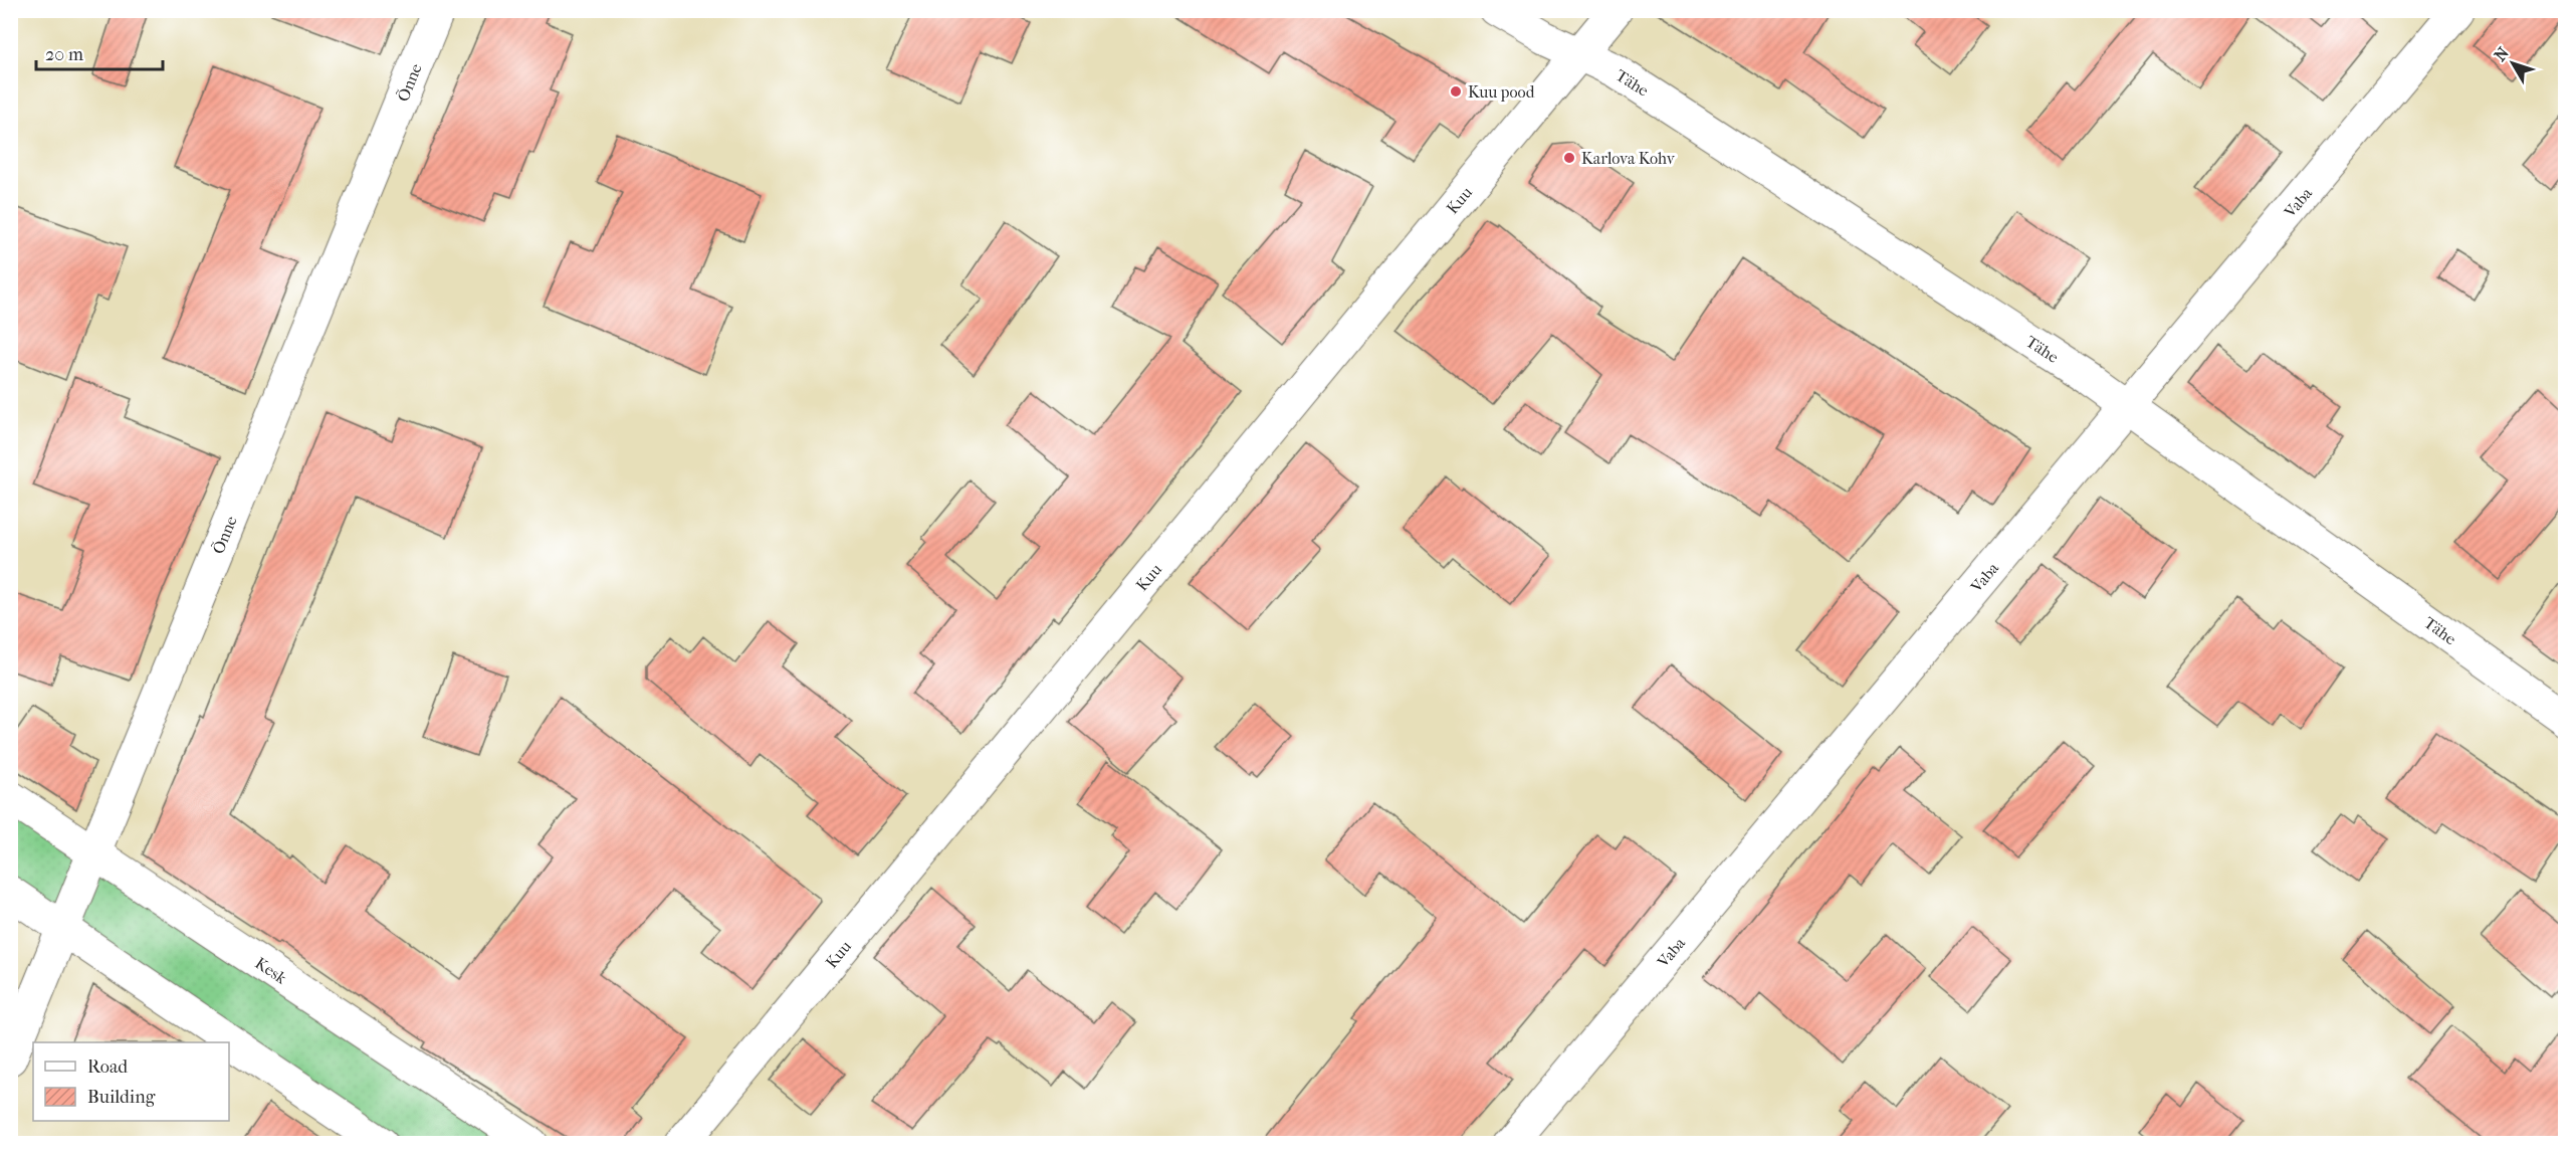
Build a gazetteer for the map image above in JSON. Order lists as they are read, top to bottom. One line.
{"streets":{"street":["Õnne","Tähe","Kuu","Vaba","Kesk"]},"crossings":[["Õnne","Kesk"],["Tähe","Kuu"],["Tähe","Vaba"]],"places":["Kuu pood","Karlova Kohv"],"legend":["Road","Building"],"scale_bar":"20 m","north":"top left"}
